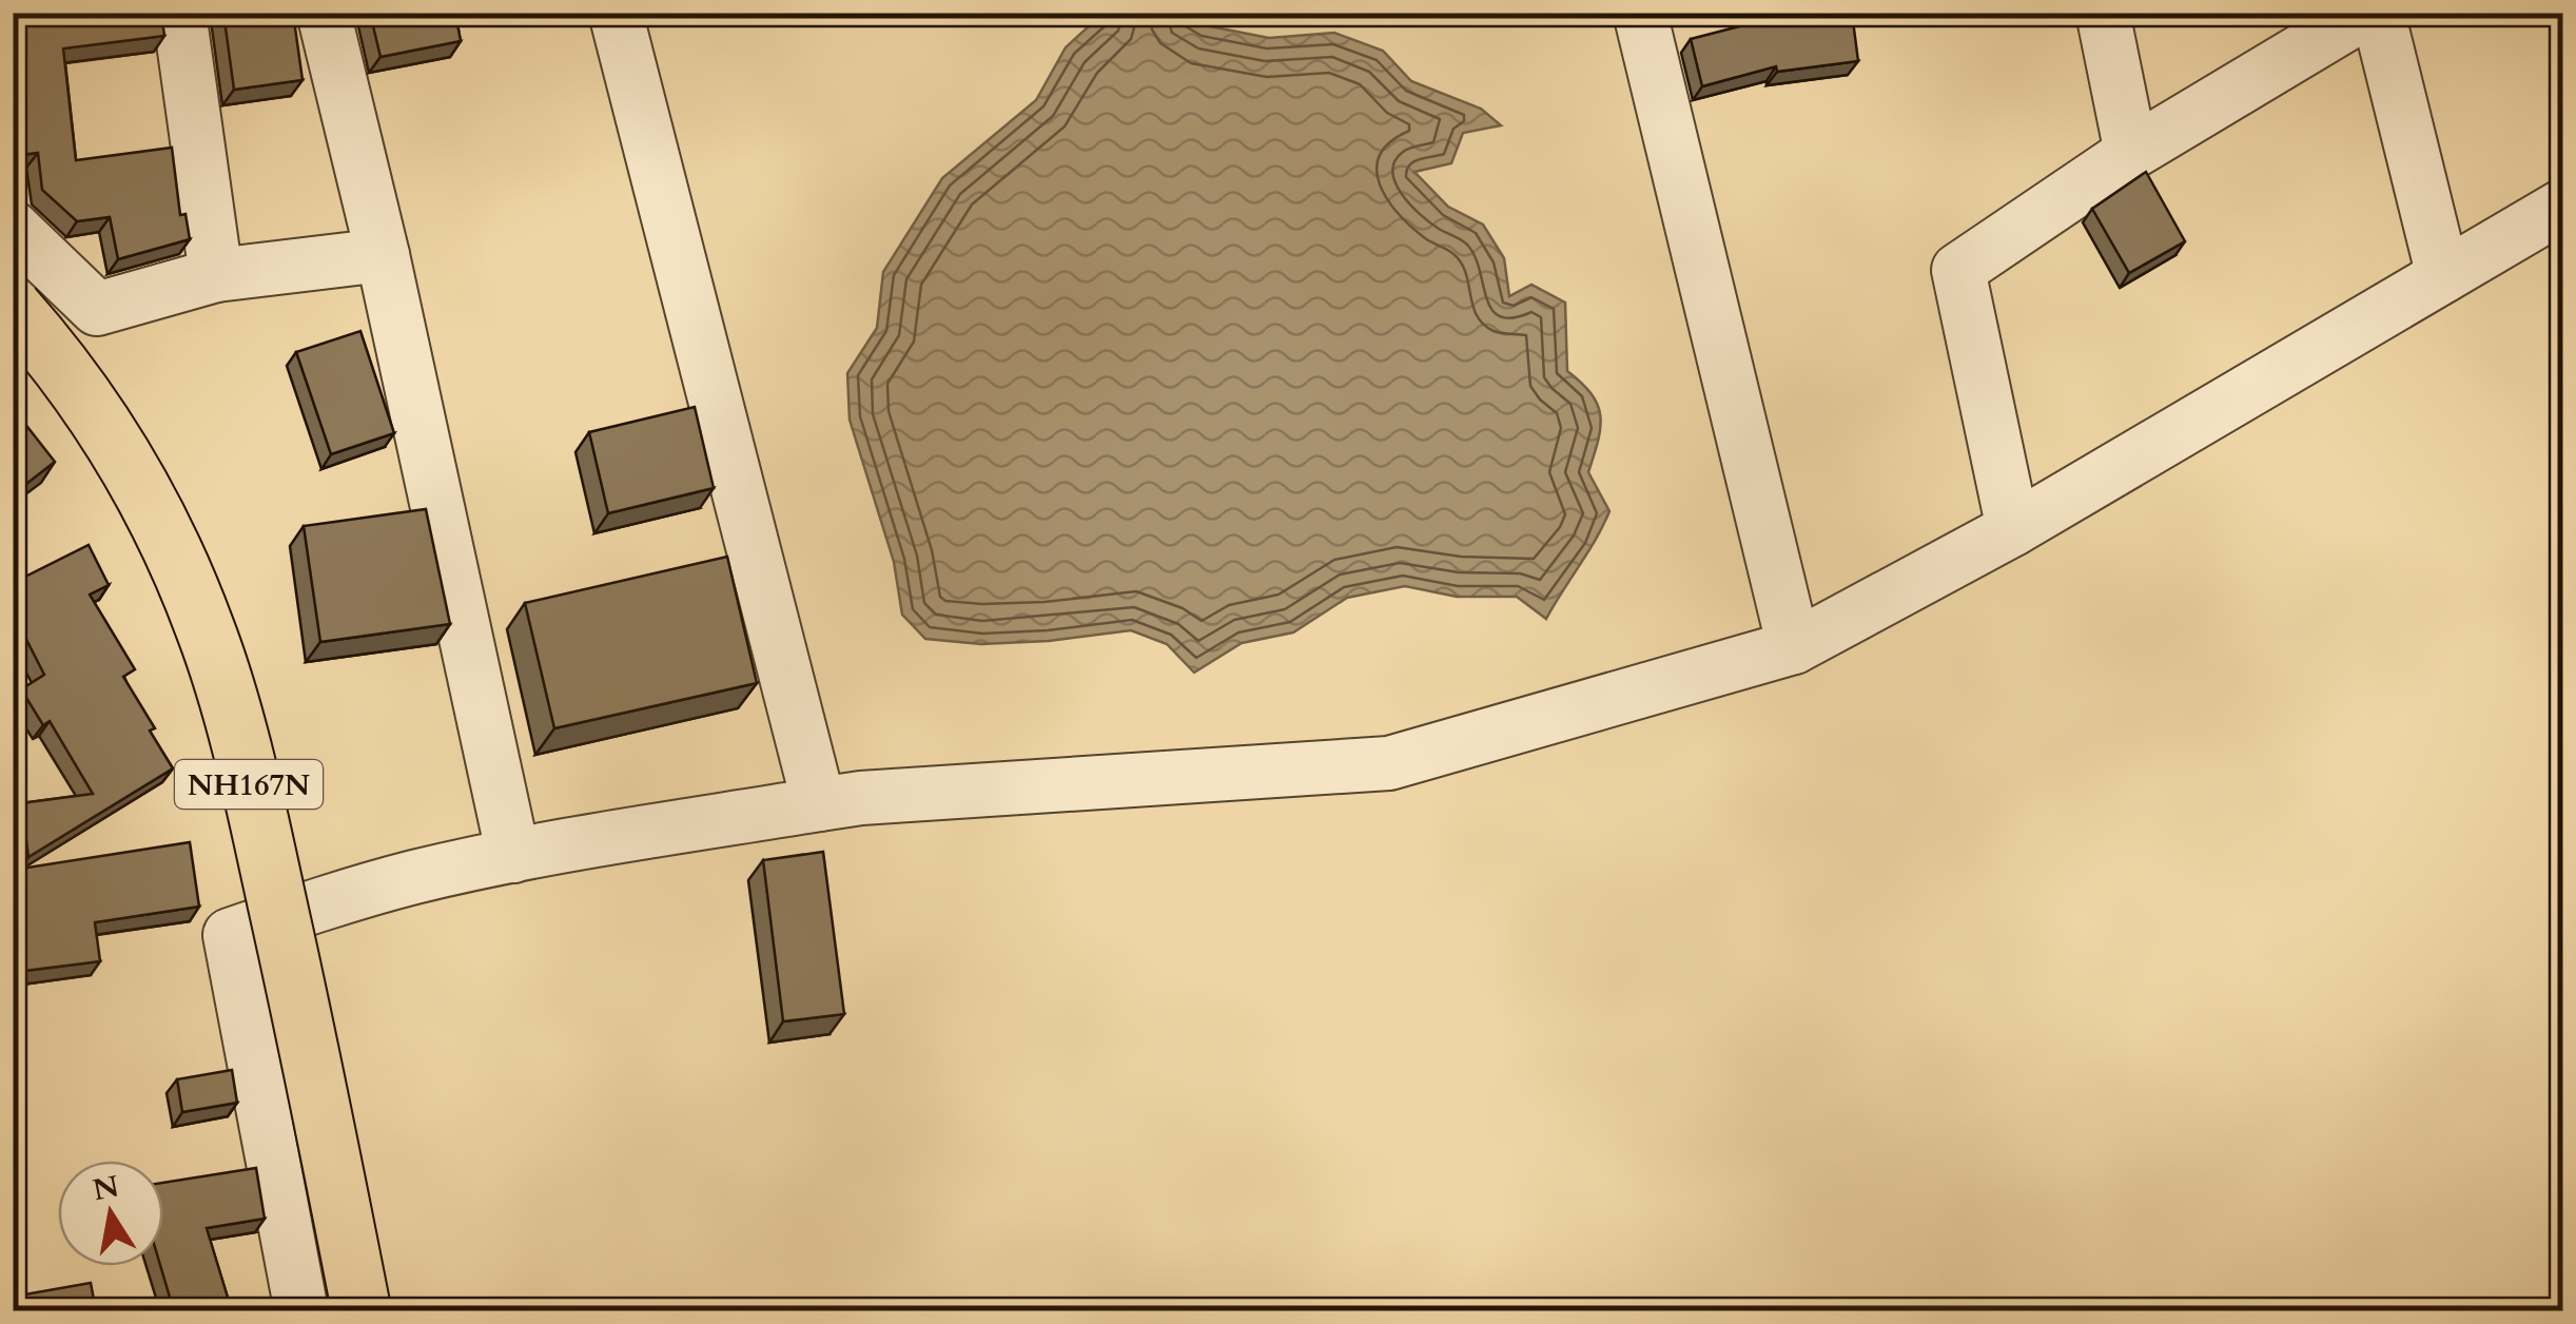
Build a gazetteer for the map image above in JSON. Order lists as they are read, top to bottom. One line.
{"streets":{"highway":["NH167N"]},"north":"top"}
